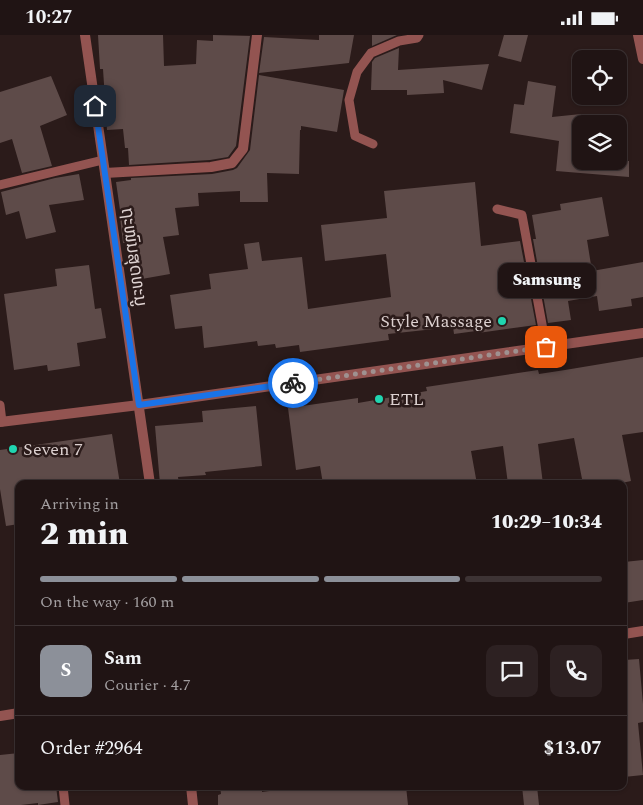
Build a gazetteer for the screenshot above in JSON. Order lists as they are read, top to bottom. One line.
{"streets":{"street":["ຖະໜົນສຸດທະນູ"]},"places":["Style Massage","Samsung","ETL","Seven 7"],"page":{"status":"10:27","bubble":"Samsung","heading":["2 min","Arriving in","10:29–10:34"],"panel":["Sam","Courier · 4.7","Order #2964","$13.07"],"bar":"On the way · 160 m","round":"S"}}
